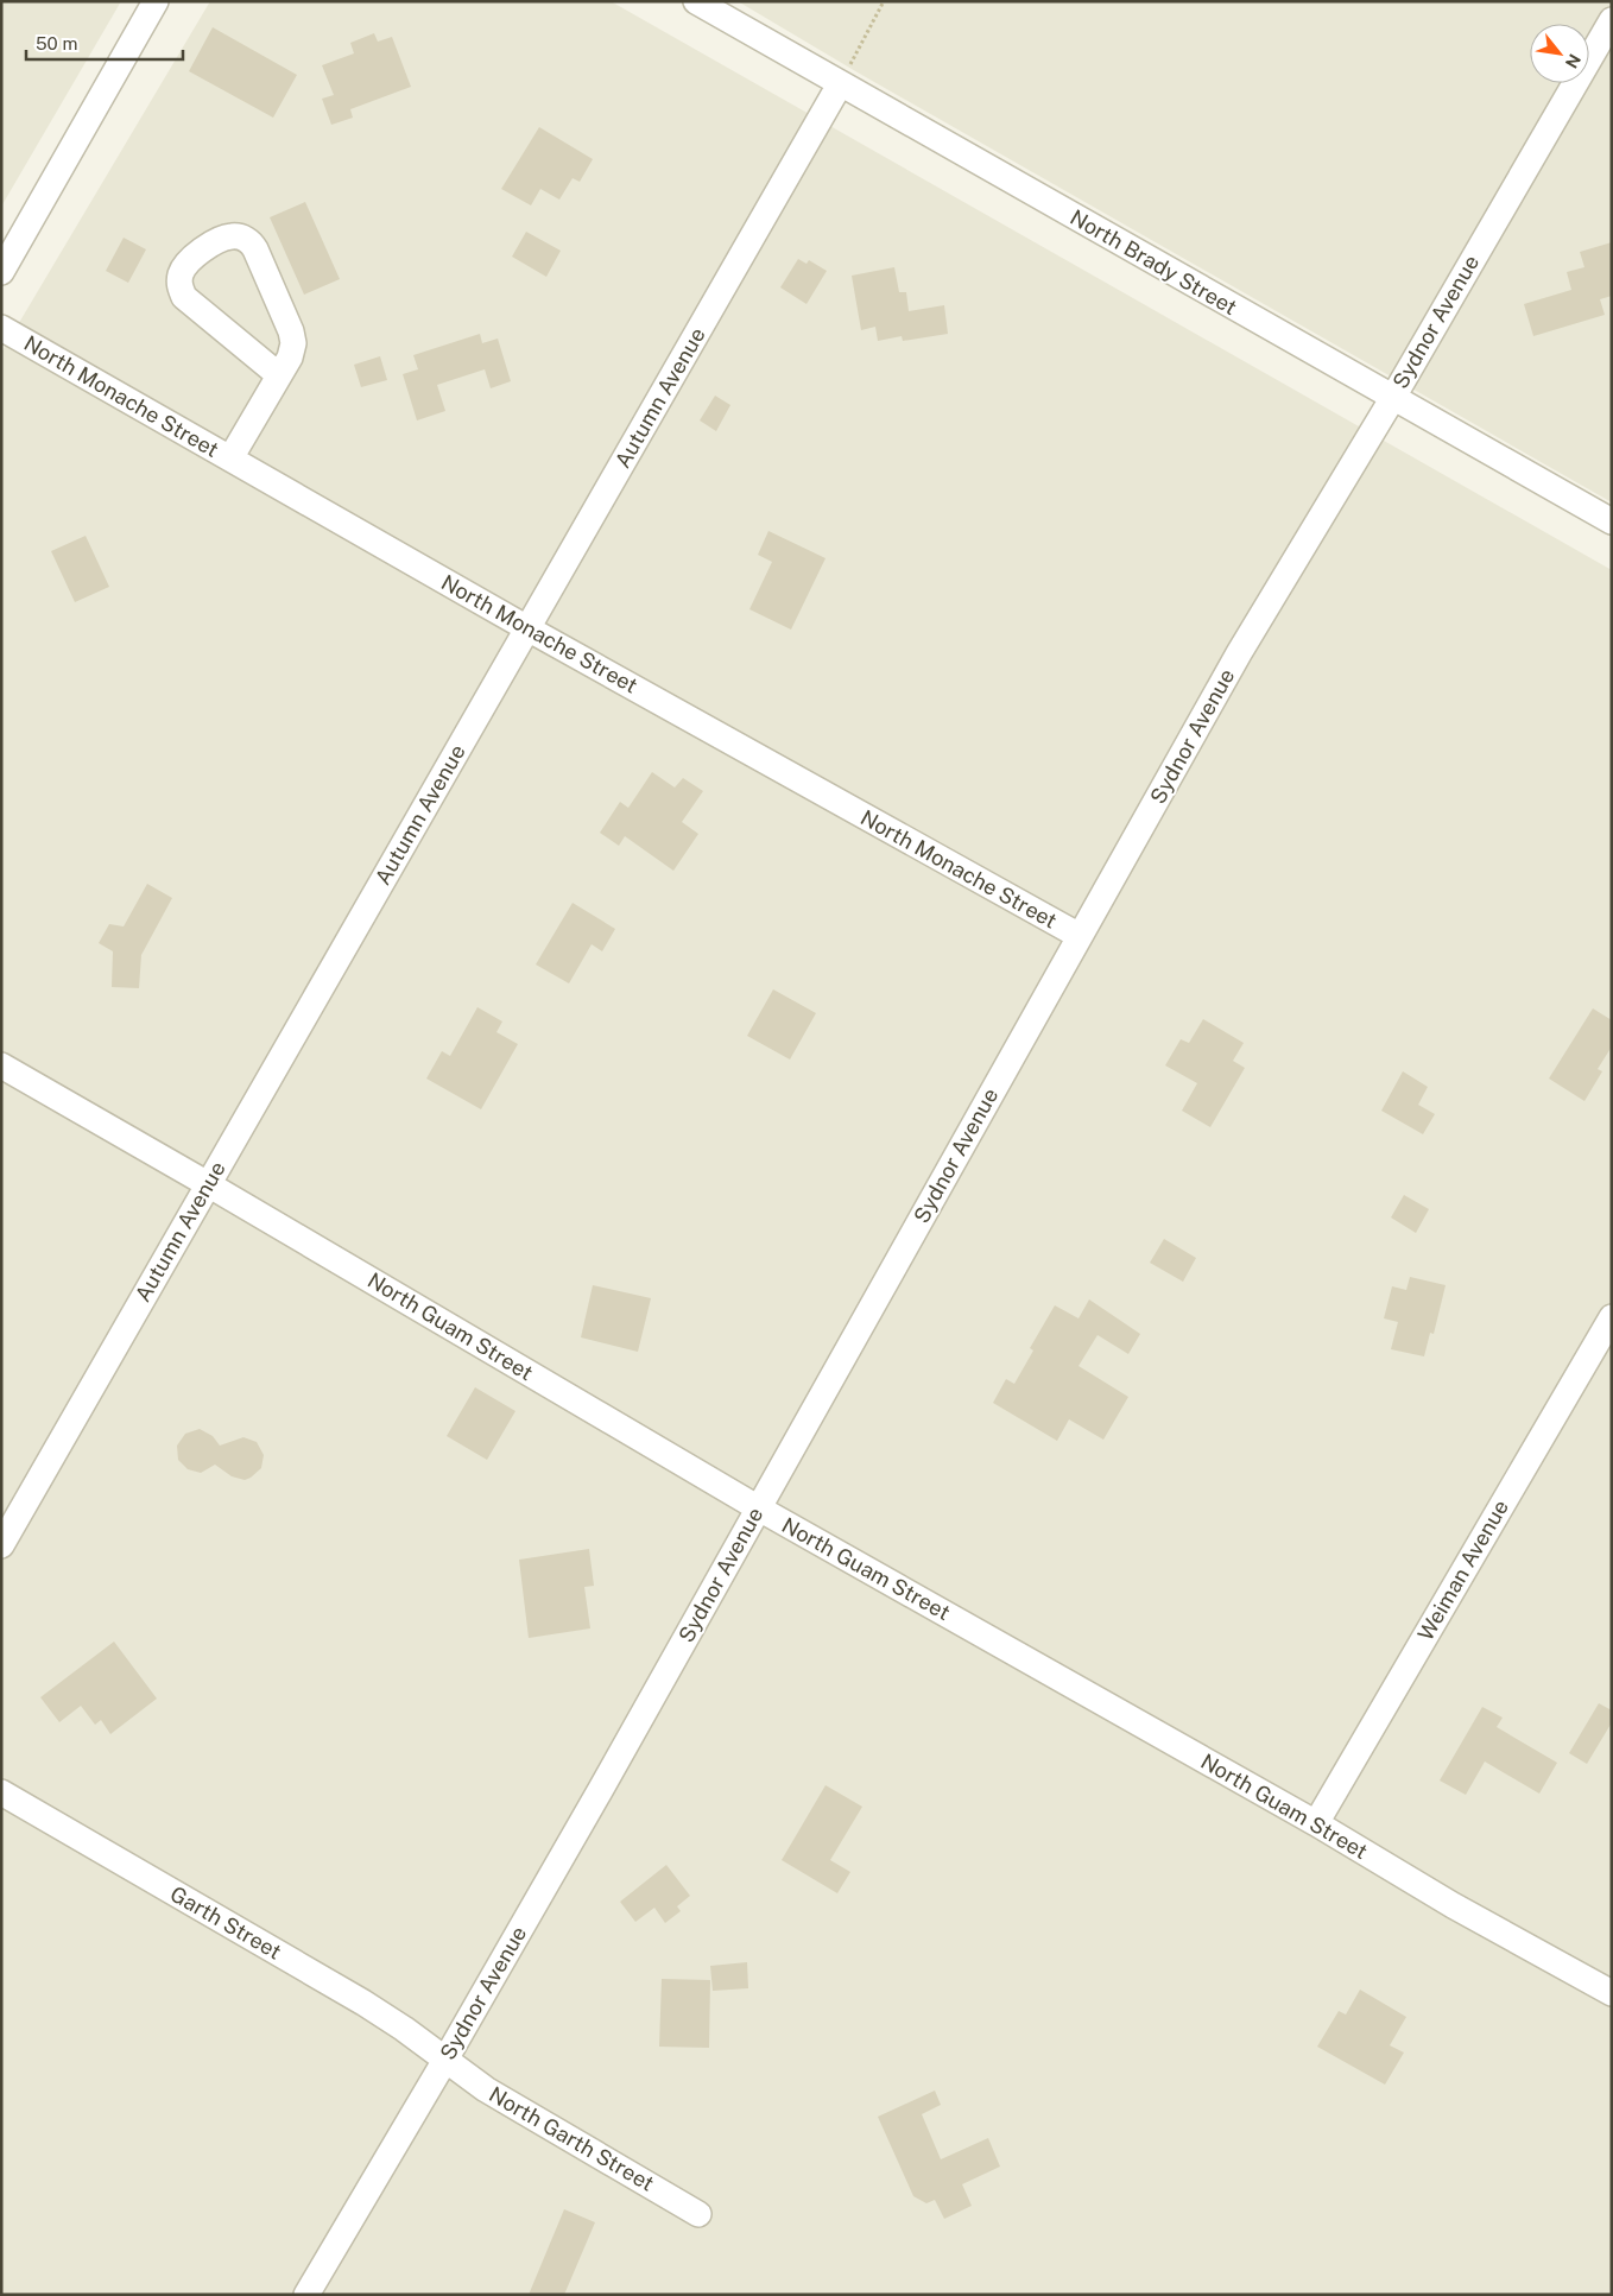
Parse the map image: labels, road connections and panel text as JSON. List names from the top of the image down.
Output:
{
  "streets": {
    "street": [
      "North Brady Street",
      "Sydnor Avenue",
      "North Monache Street",
      "Autumn Avenue",
      "North Guam Street",
      "Weiman Avenue",
      "Garth Street",
      "North Garth Street"
    ]
  },
  "crossings": [
    ["North Brady Street", "Sydnor Avenue"],
    ["North Brady Street", "Autumn Avenue"],
    ["Sydnor Avenue", "North Monache Street"],
    ["Sydnor Avenue", "North Guam Street"],
    ["Sydnor Avenue", "Garth Street"],
    ["Sydnor Avenue", "North Garth Street"],
    ["North Monache Street", "Autumn Avenue"],
    ["Autumn Avenue", "North Guam Street"],
    ["North Guam Street", "Weiman Avenue"],
    ["Garth Street", "North Garth Street"]
  ],
  "scale_bar": "50 m",
  "north": "bottom right"
}
